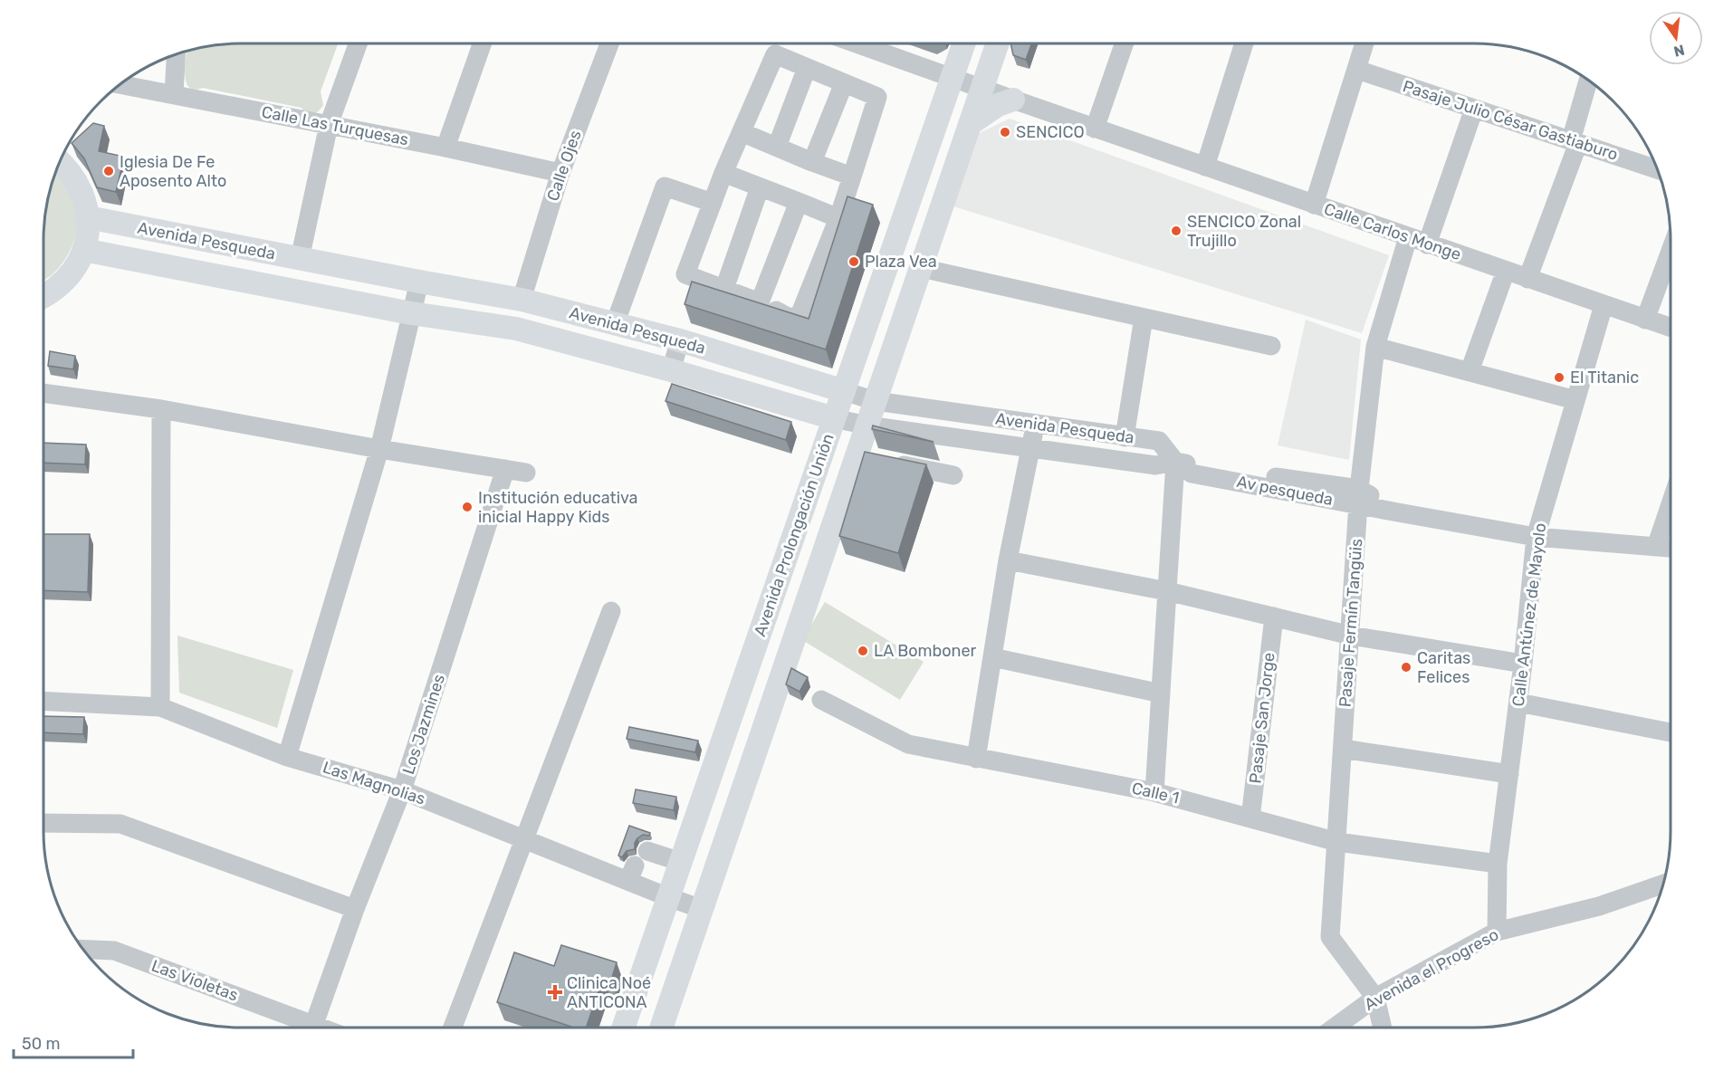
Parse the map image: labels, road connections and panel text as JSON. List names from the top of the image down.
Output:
{
  "streets": {
    "main road": ["Avenida Pesqueda", "Avenida Prolongación Unión"],
    "street": [
      "Pasaje Julio César Gastiaburo",
      "Calle Las Turquesas",
      "Calle Ojes",
      "Calle Carlos Monge",
      "Calle Antúnez de Mayolo",
      "Pasaje Fermín Tangüis",
      "Pasaje San Jorge",
      "Los Jazmines",
      "Las Magnolias",
      "Calle 1",
      "Avenida el Progreso",
      "Las Violetas"
    ]
  },
  "crossings": [
    ["Calle Las Turquesas", "Calle Ojes"],
    ["Calle Ojes", "Avenida Pesqueda"],
    ["Calle Carlos Monge", "Avenida Prolongación Unión"],
    ["Calle Carlos Monge", "Calle Antúnez de Mayolo"],
    ["Calle Carlos Monge", "Pasaje Fermín Tangüis"],
    ["Avenida Pesqueda", "Avenida Prolongación Unión"],
    ["Avenida Pesqueda", "Pasaje Fermín Tangüis"],
    ["Avenida Prolongación Unión", "Las Magnolias"],
    ["Calle Antúnez de Mayolo", "Calle 1"],
    ["Calle Antúnez de Mayolo", "Avenida el Progreso"],
    ["Pasaje Fermín Tangüis", "Calle 1"],
    ["Pasaje Fermín Tangüis", "Avenida el Progreso"],
    ["Pasaje San Jorge", "Calle 1"],
    ["Los Jazmines", "Las Magnolias"]
  ],
  "places": {
    "other": [
      "SENCICO",
      "Iglesia De Fe Aposento Alto",
      "SENCICO Zonal Trujillo",
      "Plaza Vea",
      "El Titanic",
      "Institución educativa inicial Happy Kids",
      "LA Bomboner",
      "Caritas Felices"
    ],
    "health": ["Clinica Noé ANTICONA"]
  },
  "scale_bar": "50 m",
  "north": "bottom"
}
